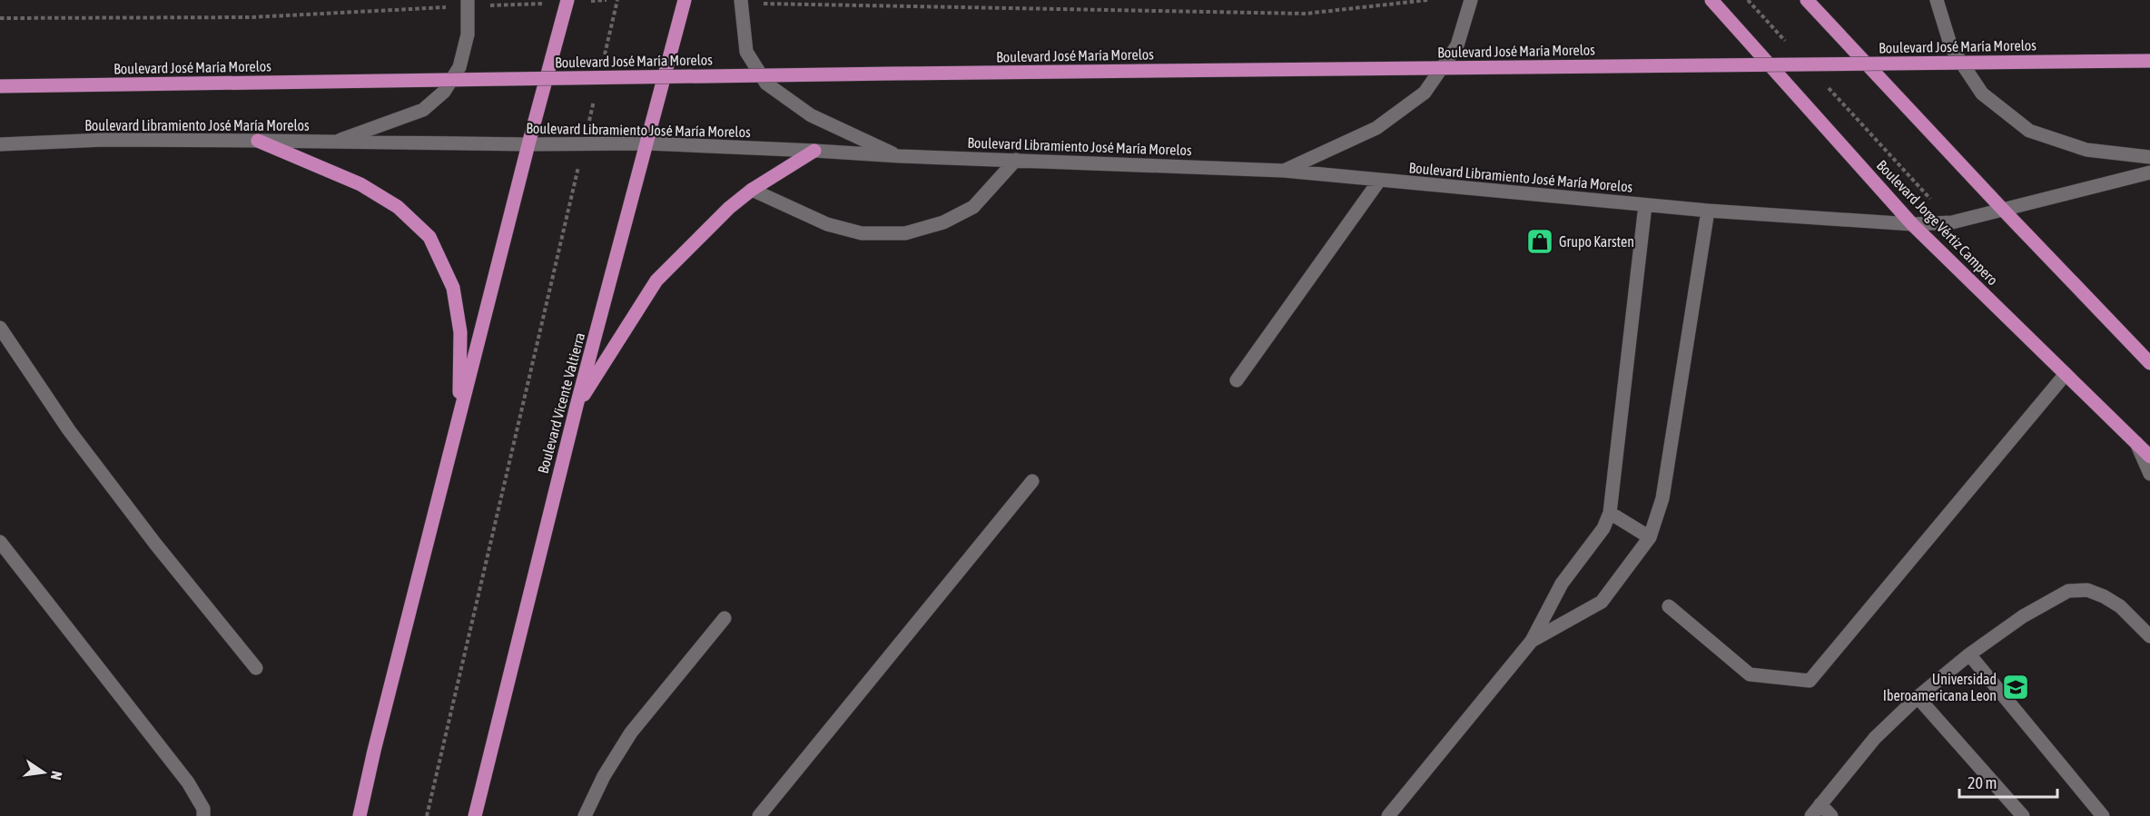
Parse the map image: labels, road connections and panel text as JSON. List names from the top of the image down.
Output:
{
  "streets": {
    "main road": ["Boulevard José María Morelos", "Boulevard Jorge Vértiz Campero", "Boulevard Vicente Valtierra"],
    "street": ["Boulevard Libramiento José María Morelos"]
  },
  "crossings": [
    ["Boulevard Libramiento José María Morelos", "Boulevard Jorge Vértiz Campero"],
    ["Boulevard Libramiento José María Morelos", "Boulevard Vicente Valtierra"]
  ],
  "places": {
    "shop": ["Grupo Karsten"],
    "school or university": ["Universidad Iberoamericana Leon"]
  },
  "scale_bar": "20 m",
  "north": "right"
}
